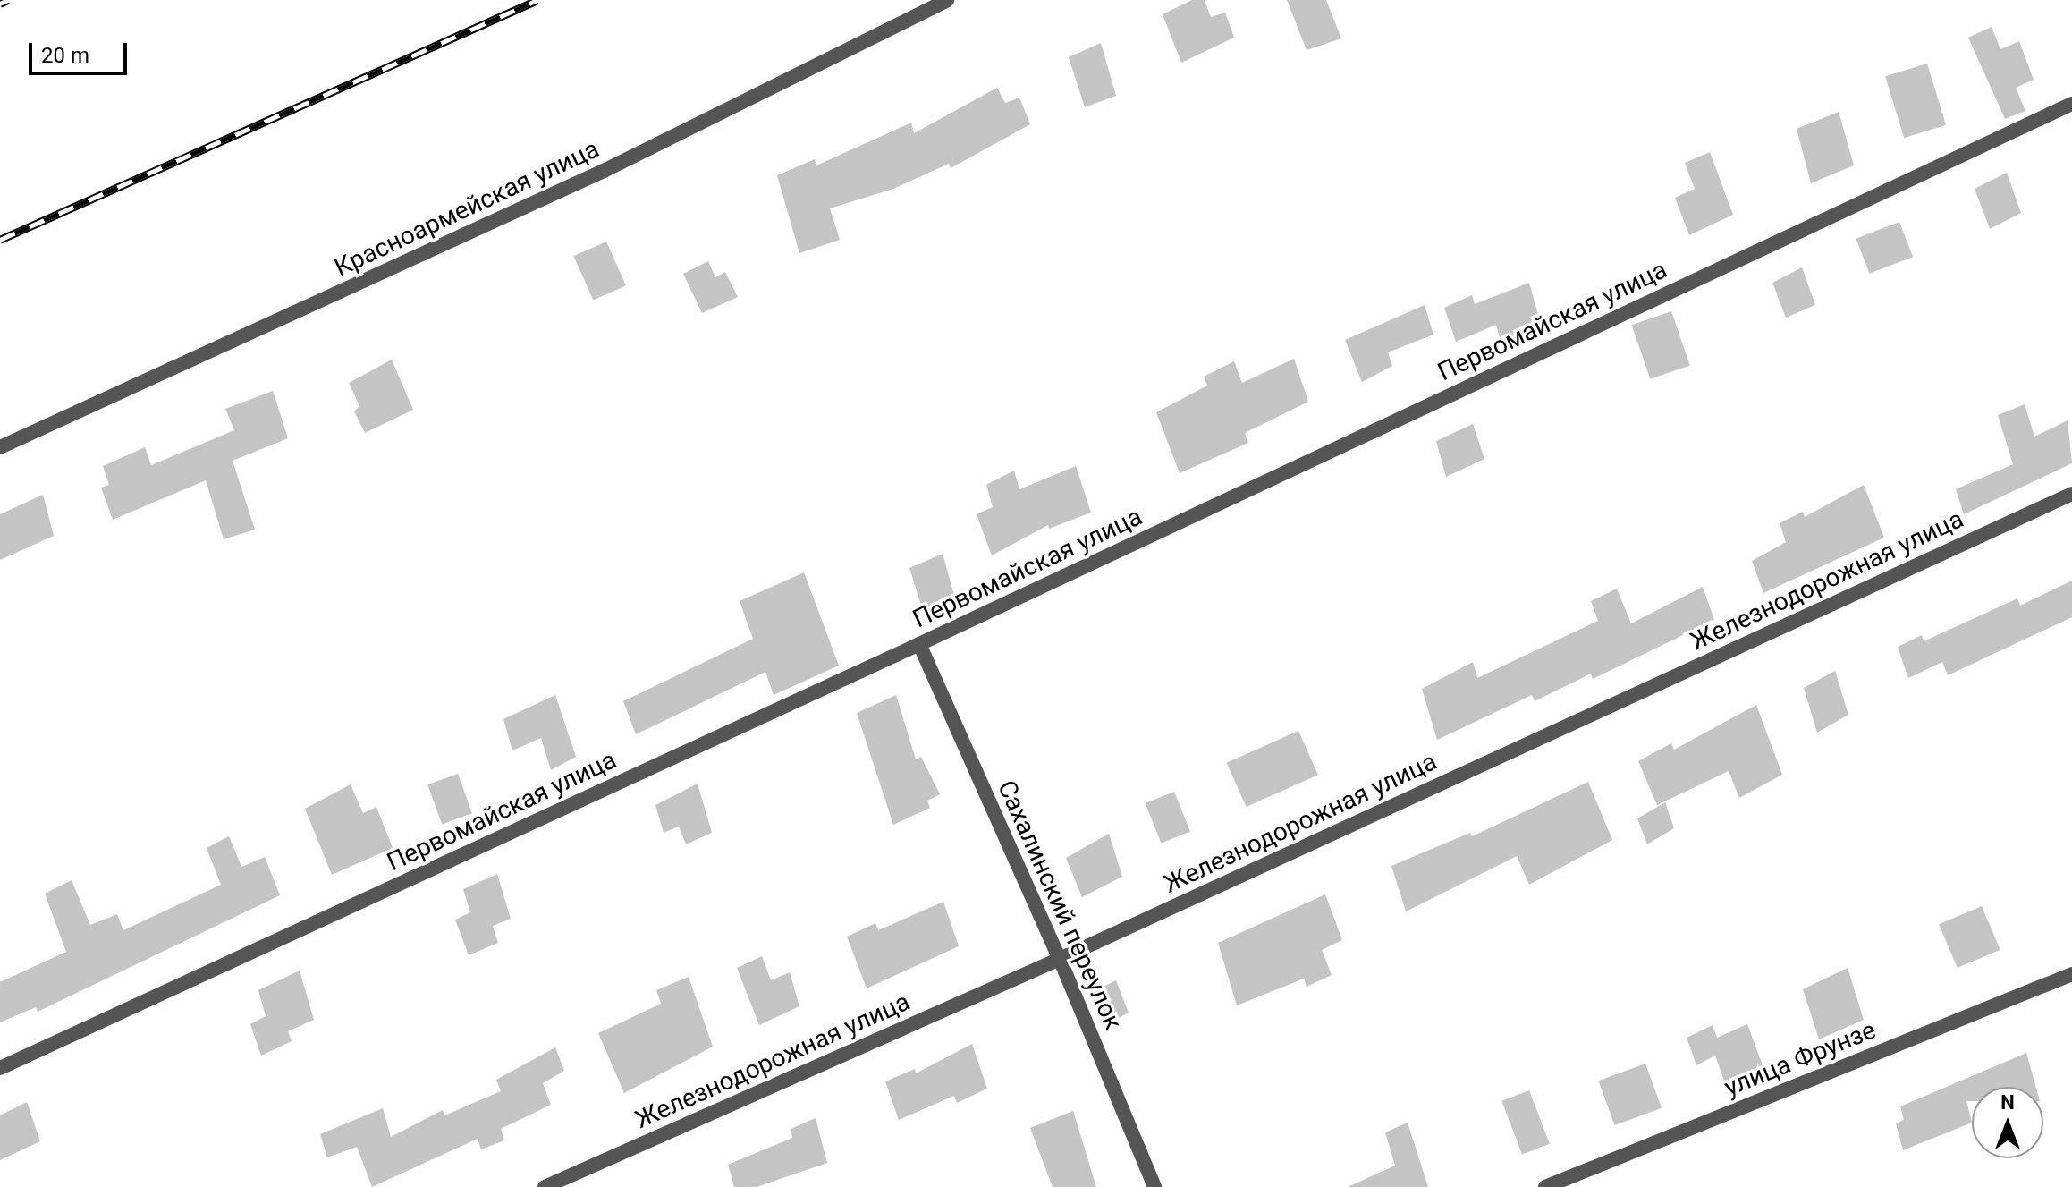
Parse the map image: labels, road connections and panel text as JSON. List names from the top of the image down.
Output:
{
  "streets": {
    "street": [
      "Красноармейская улица",
      "Первомайская улица",
      "Железнодорожная улица",
      "Сахалинский переулок",
      "улица Фрунзе"
    ]
  },
  "crossings": [
    ["Первомайская улица", "Сахалинский переулок"],
    ["Железнодорожная улица", "Сахалинский переулок"]
  ],
  "scale_bar": "20 m",
  "north": "top"
}
